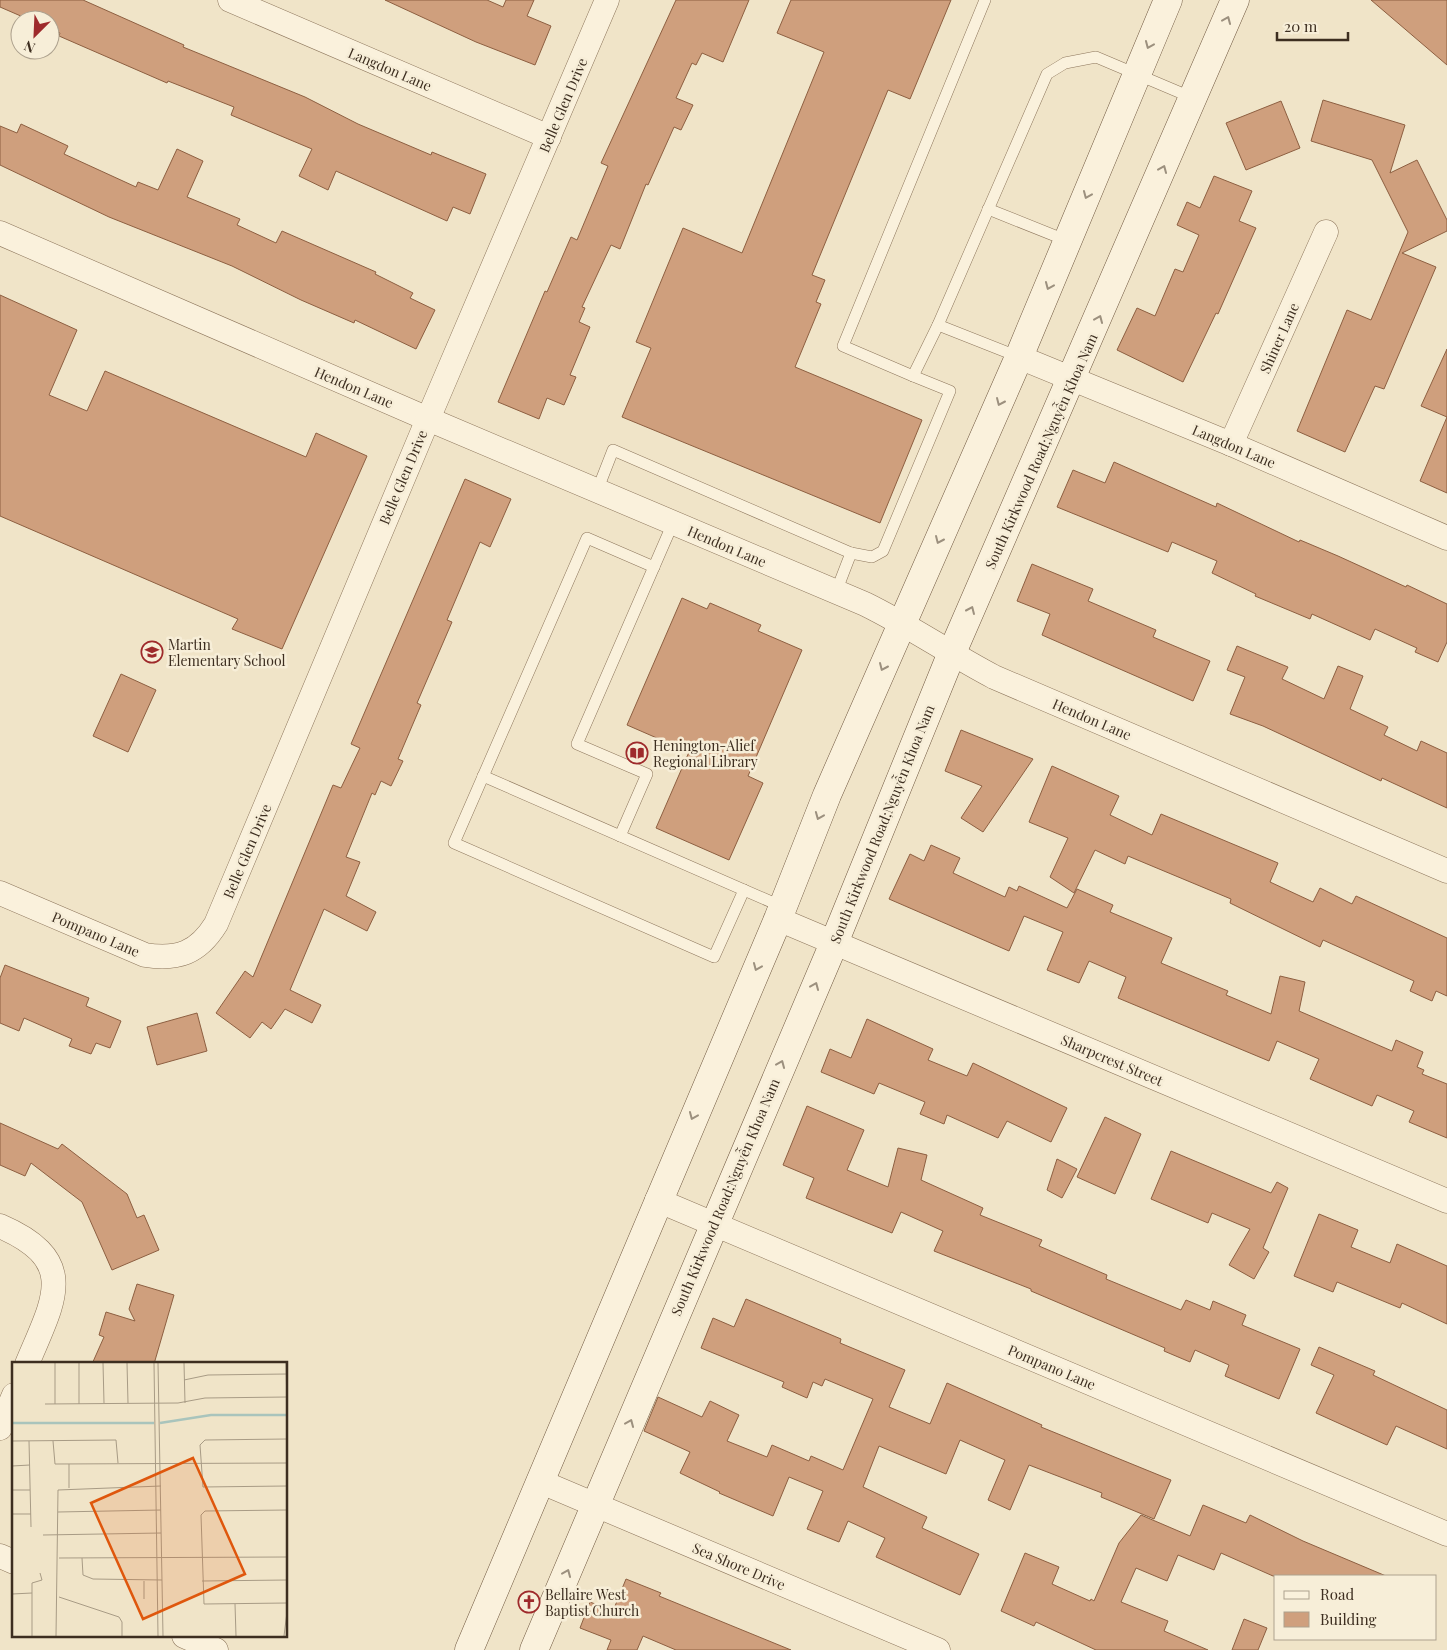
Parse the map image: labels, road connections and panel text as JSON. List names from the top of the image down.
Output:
{
  "streets": {
    "main road": ["South Kirkwood Road;Nguyễn Khoa Nam"],
    "street": [
      "Langdon Lane",
      "Belle Glen Drive",
      "Shiner Lane",
      "Hendon Lane",
      "Pompano Lane",
      "Sharpcrest Street",
      "Sea Shore Drive"
    ]
  },
  "crossings": [
    ["Langdon Lane", "Belle Glen Drive"],
    ["Langdon Lane", "Shiner Lane"],
    ["Langdon Lane", "South Kirkwood Road;Nguyễn Khoa Nam"],
    ["Belle Glen Drive", "Hendon Lane"],
    ["Belle Glen Drive", "Pompano Lane"],
    ["Hendon Lane", "South Kirkwood Road;Nguyễn Khoa Nam"],
    ["South Kirkwood Road;Nguyễn Khoa Nam", "Pompano Lane"],
    ["South Kirkwood Road;Nguyễn Khoa Nam", "Sharpcrest Street"],
    ["South Kirkwood Road;Nguyễn Khoa Nam", "Sea Shore Drive"]
  ],
  "places": {
    "school or university": ["Martin Elementary School"],
    "library": ["Henington-Alief Regional Library"],
    "church": ["Bellaire West Baptist Church"]
  },
  "legend": ["Road", "Building"],
  "scale_bar": "20 m",
  "north": "bottom left"
}
